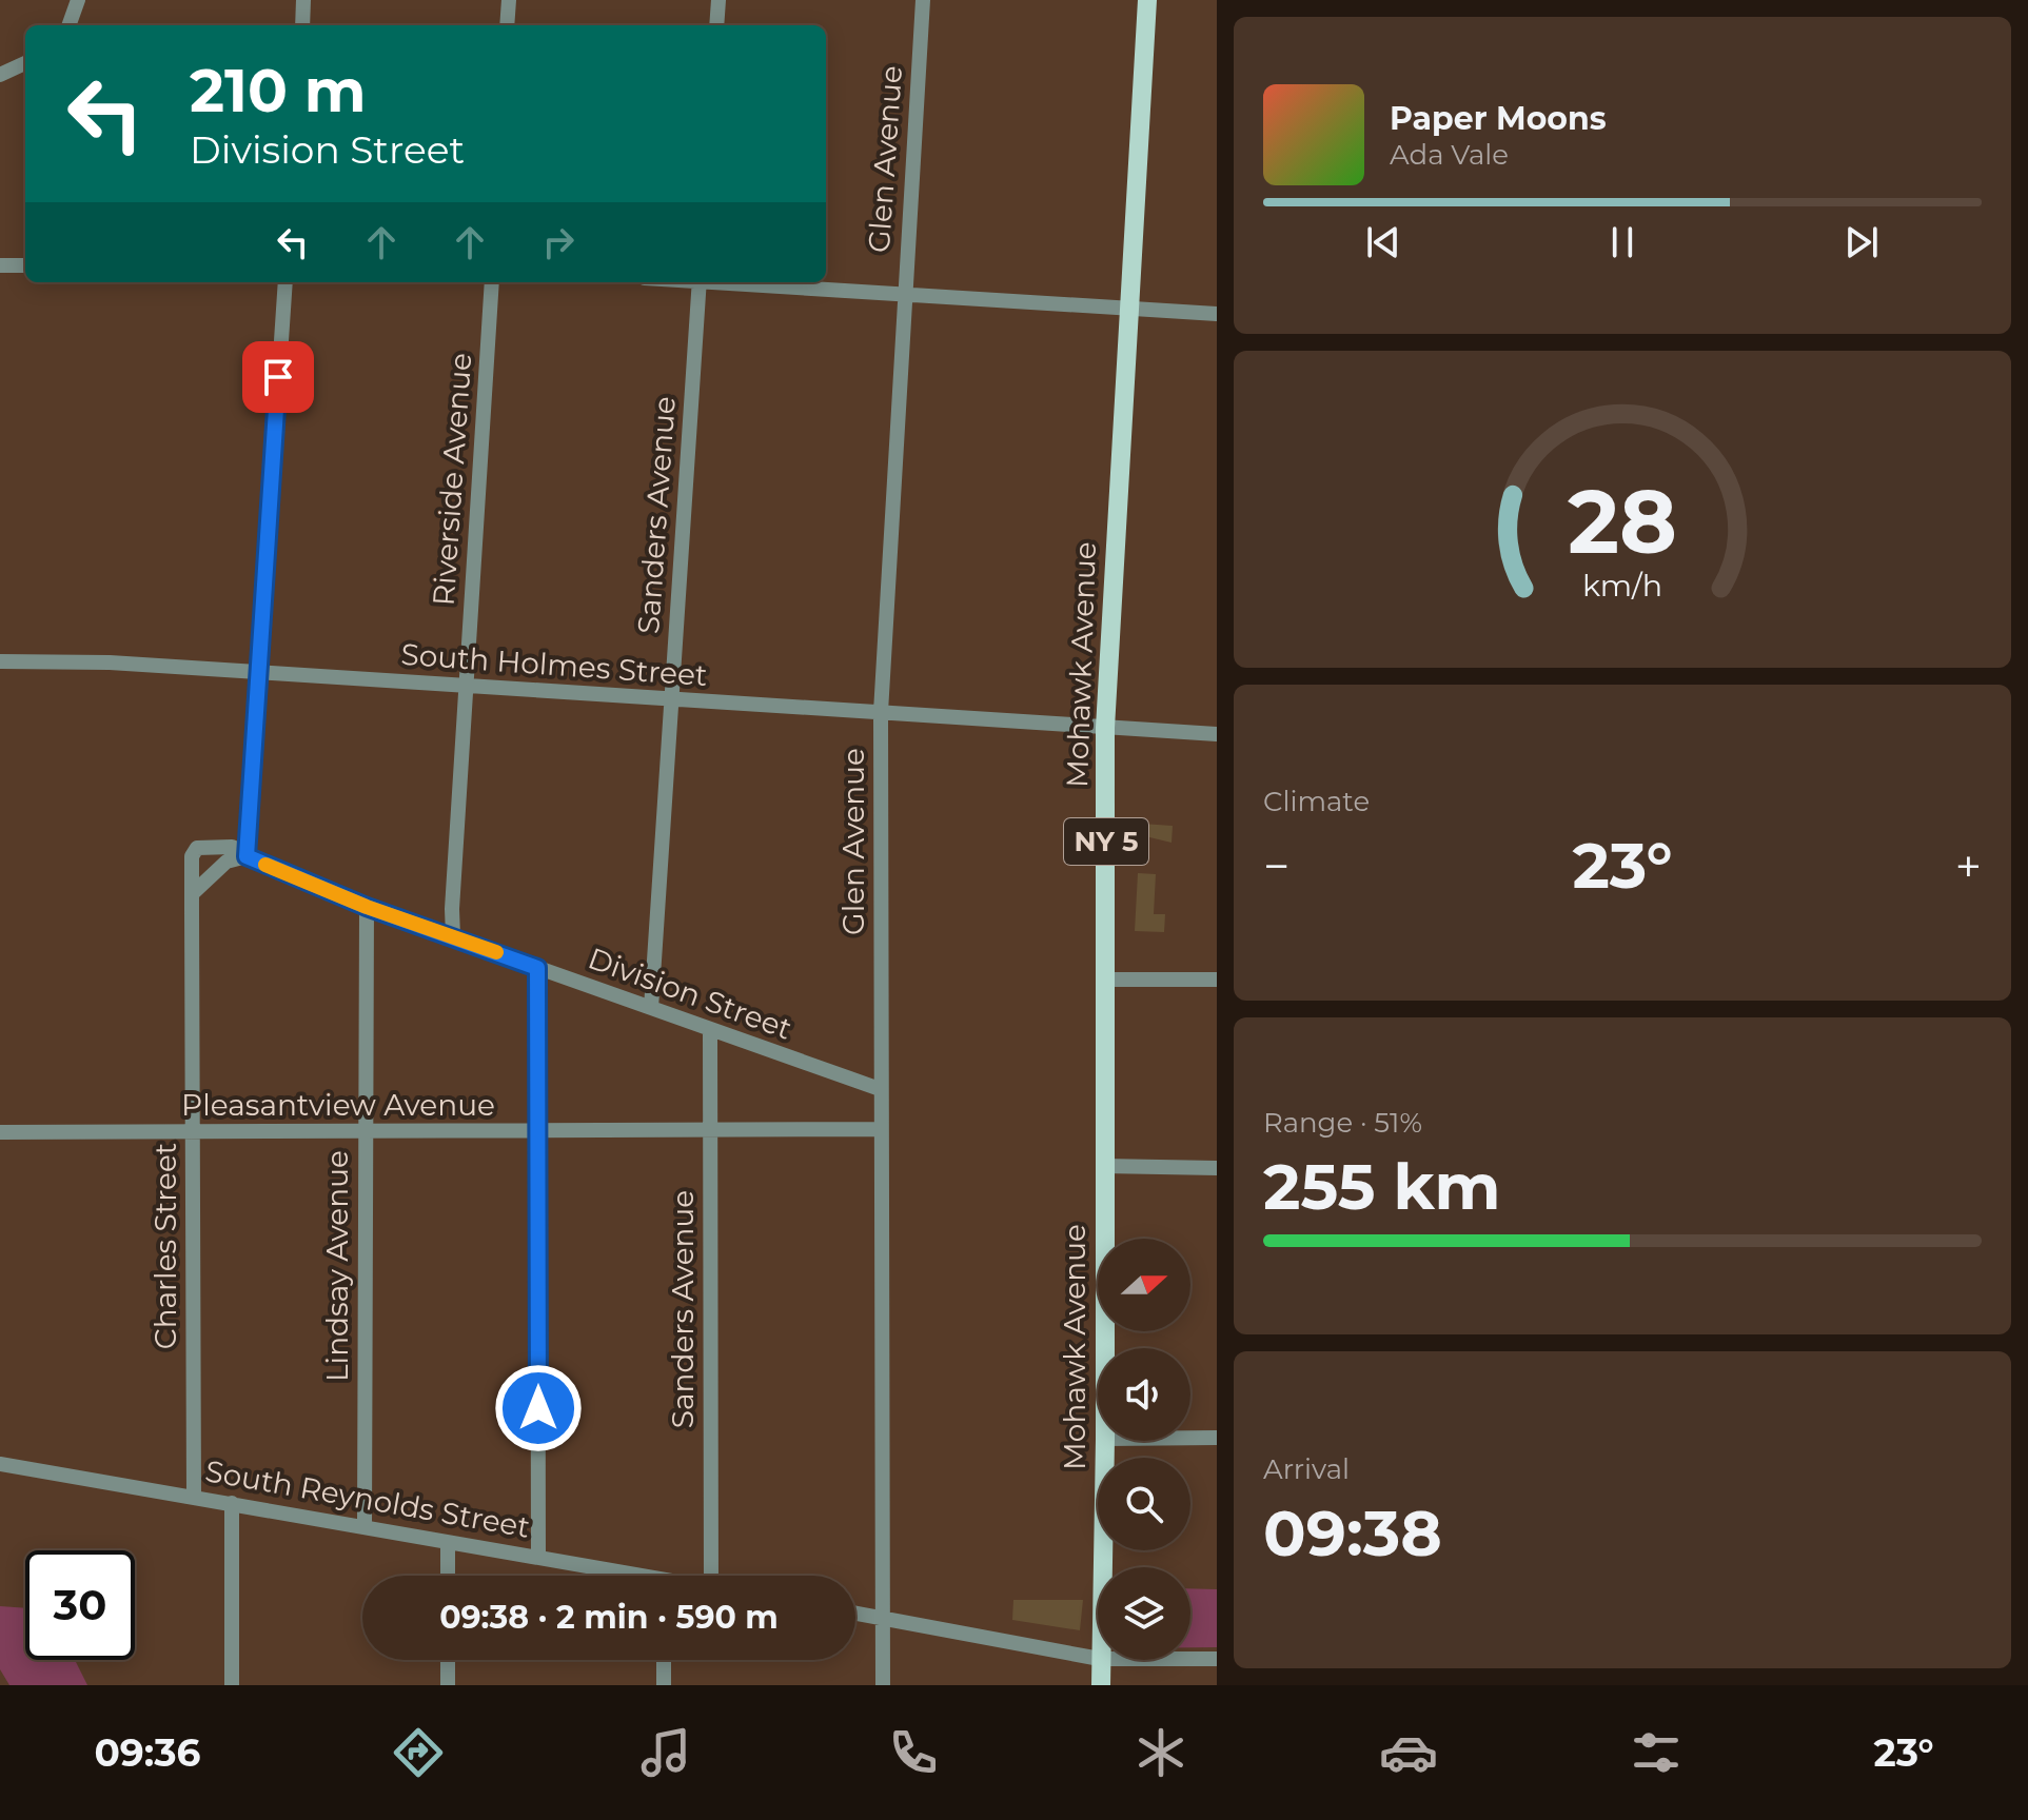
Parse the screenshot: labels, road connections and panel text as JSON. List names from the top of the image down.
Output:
{
  "streets": {
    "main road": ["Mohawk Avenue", "NY 5"],
    "street": [
      "Glen Avenue",
      "Riverside Avenue",
      "Sanders Avenue",
      "South Holmes Street",
      "Division Street",
      "Pleasantview Avenue",
      "Charles Street",
      "Lindsay Avenue",
      "South Reynolds Street"
    ]
  },
  "crossings": [
    ["Glen Avenue", "South Holmes Street"],
    ["Glen Avenue", "Division Street"],
    ["Glen Avenue", "Pleasantview Avenue"],
    ["Riverside Avenue", "South Holmes Street"],
    ["Riverside Avenue", "Division Street"],
    ["Sanders Avenue", "South Holmes Street"],
    ["Sanders Avenue", "Division Street"],
    ["Sanders Avenue", "Pleasantview Avenue"],
    ["South Holmes Street", "Mohawk Avenue"],
    ["Division Street", "Charles Street"],
    ["Division Street", "Lindsay Avenue"],
    ["Pleasantview Avenue", "Charles Street"],
    ["Pleasantview Avenue", "Lindsay Avenue"],
    ["Charles Street", "South Reynolds Street"],
    ["Lindsay Avenue", "South Reynolds Street"]
  ],
  "north": "right",
  "page": {
    "turn": ["210 m", "Division Street"],
    "song": ["Paper Moons", "Ada Vale"],
    "tile": [
      "Climate",
      ["Range · 51%", "255 km"],
      ["Arrival", "09:38"]
    ],
    "heat": ["−", "23°", "+"],
    "limit": "30",
    "trip": "09:38 · 2 min · 590 m",
    "tabs": ["09:36", "23°"],
    "gauge": ["28", "km/h"]
  }
}
